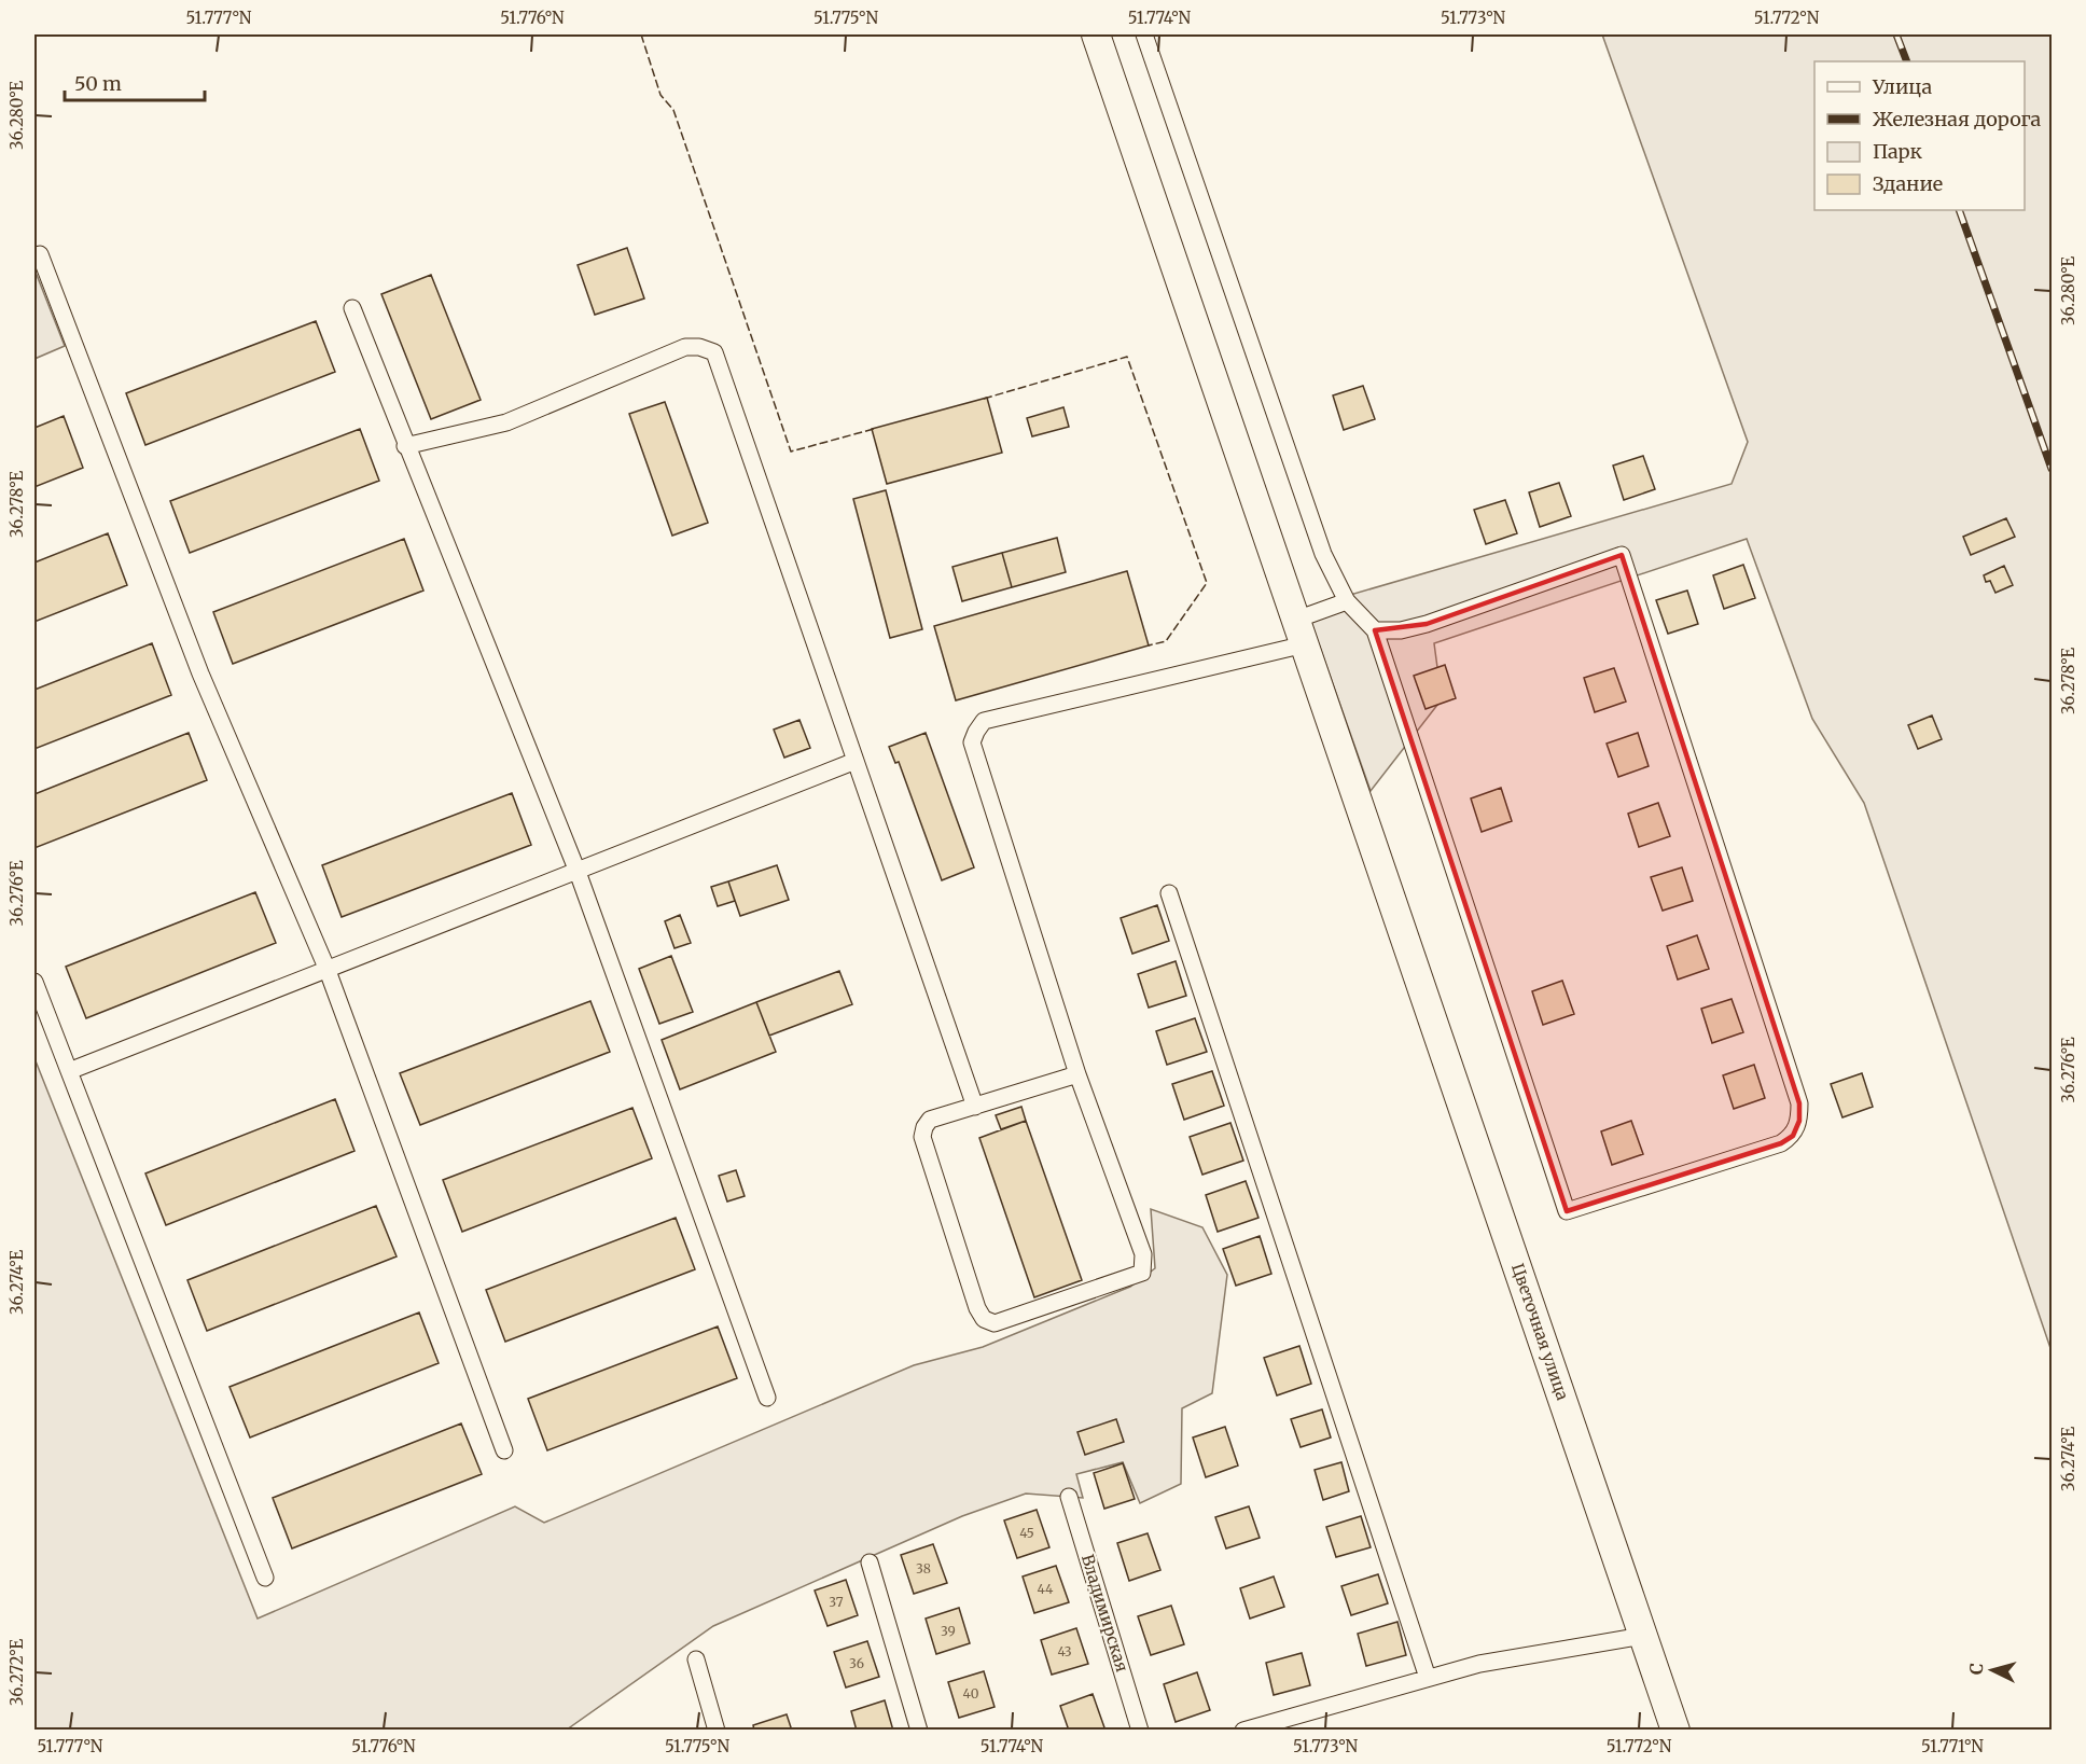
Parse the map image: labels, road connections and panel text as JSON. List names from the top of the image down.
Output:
{
  "streets": {
    "main road": ["Цветочная улица"],
    "street": ["Владимирская"]
  },
  "house_numbers": [
    "45",
    "38",
    "44",
    "37",
    "39",
    "43",
    "36",
    "40"
  ],
  "legend": [
    "Улица",
    "Железная дорога",
    "Парк",
    "Здание"
  ],
  "scale_bar": "50 m",
  "north": "left",
  "coordinates": [
    "51.777°N",
    "51.776°N",
    "51.775°N",
    "51.774°N",
    "51.773°N",
    "51.772°N",
    "36.280°E",
    "36.278°E",
    "36.276°E",
    "36.274°E",
    "36.272°E",
    "51.771°N"
  ]
}
